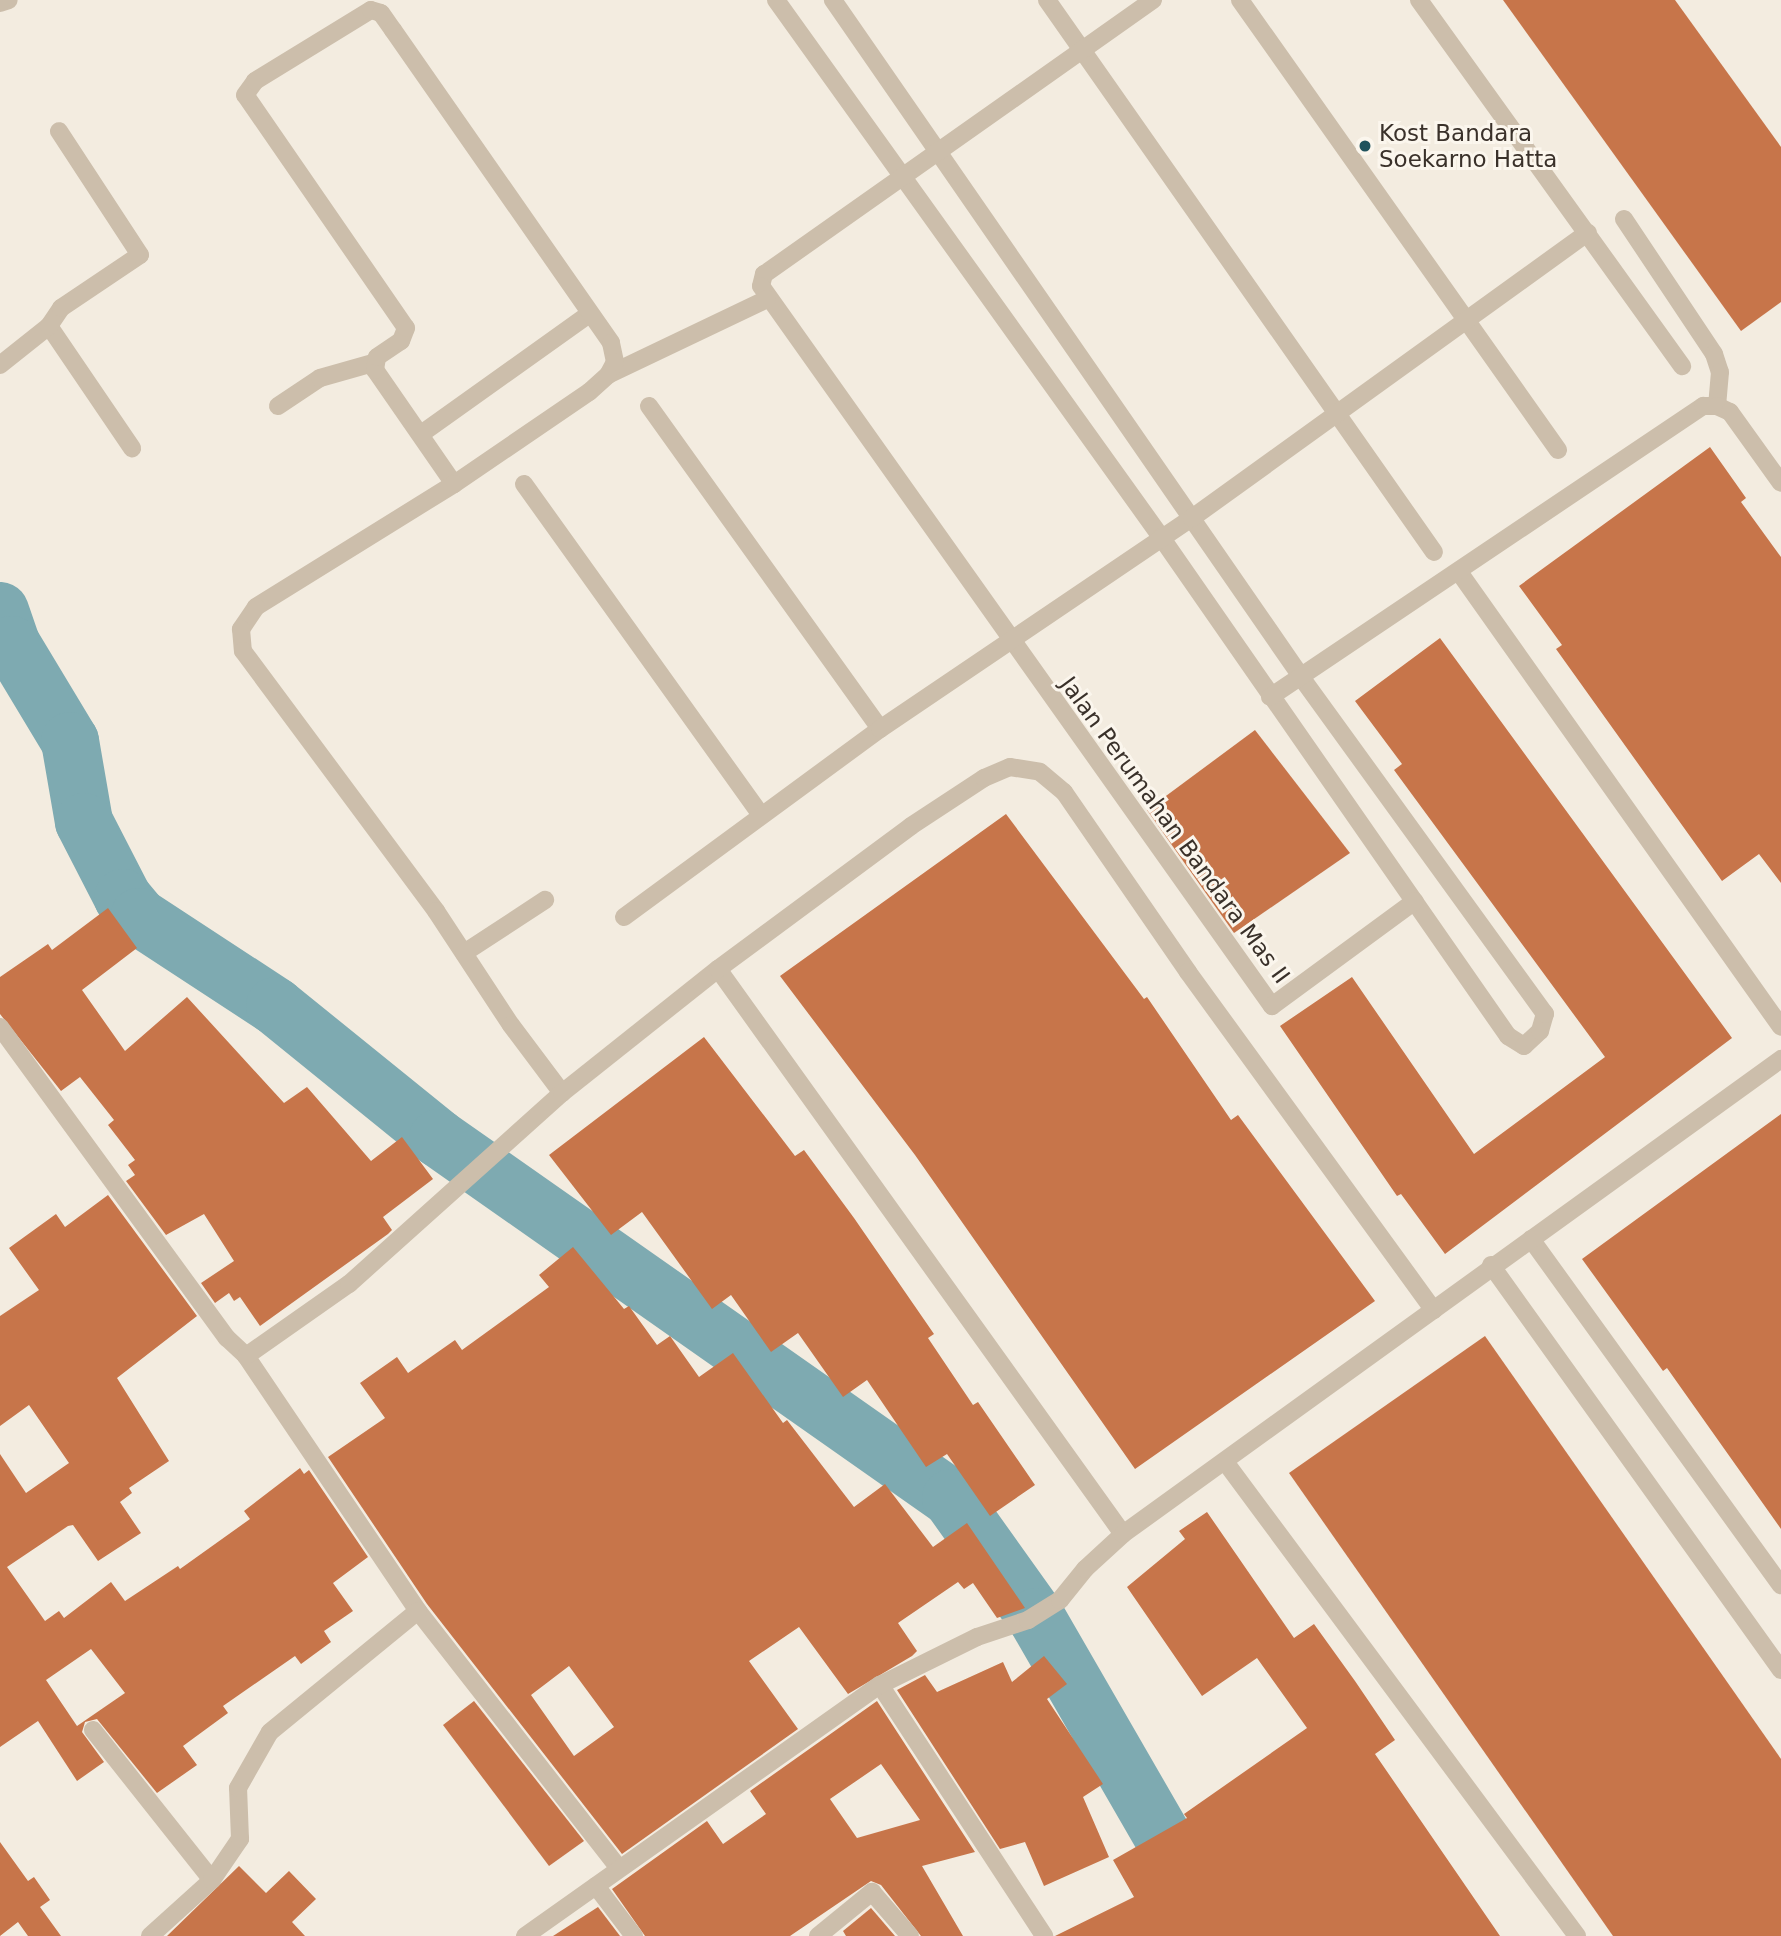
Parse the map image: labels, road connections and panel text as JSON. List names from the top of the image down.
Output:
{
  "streets": {
    "street": ["Jalan Perumahan Bandara Mas II"]
  },
  "places": ["Kost Bandara Soekarno Hatta"]
}
